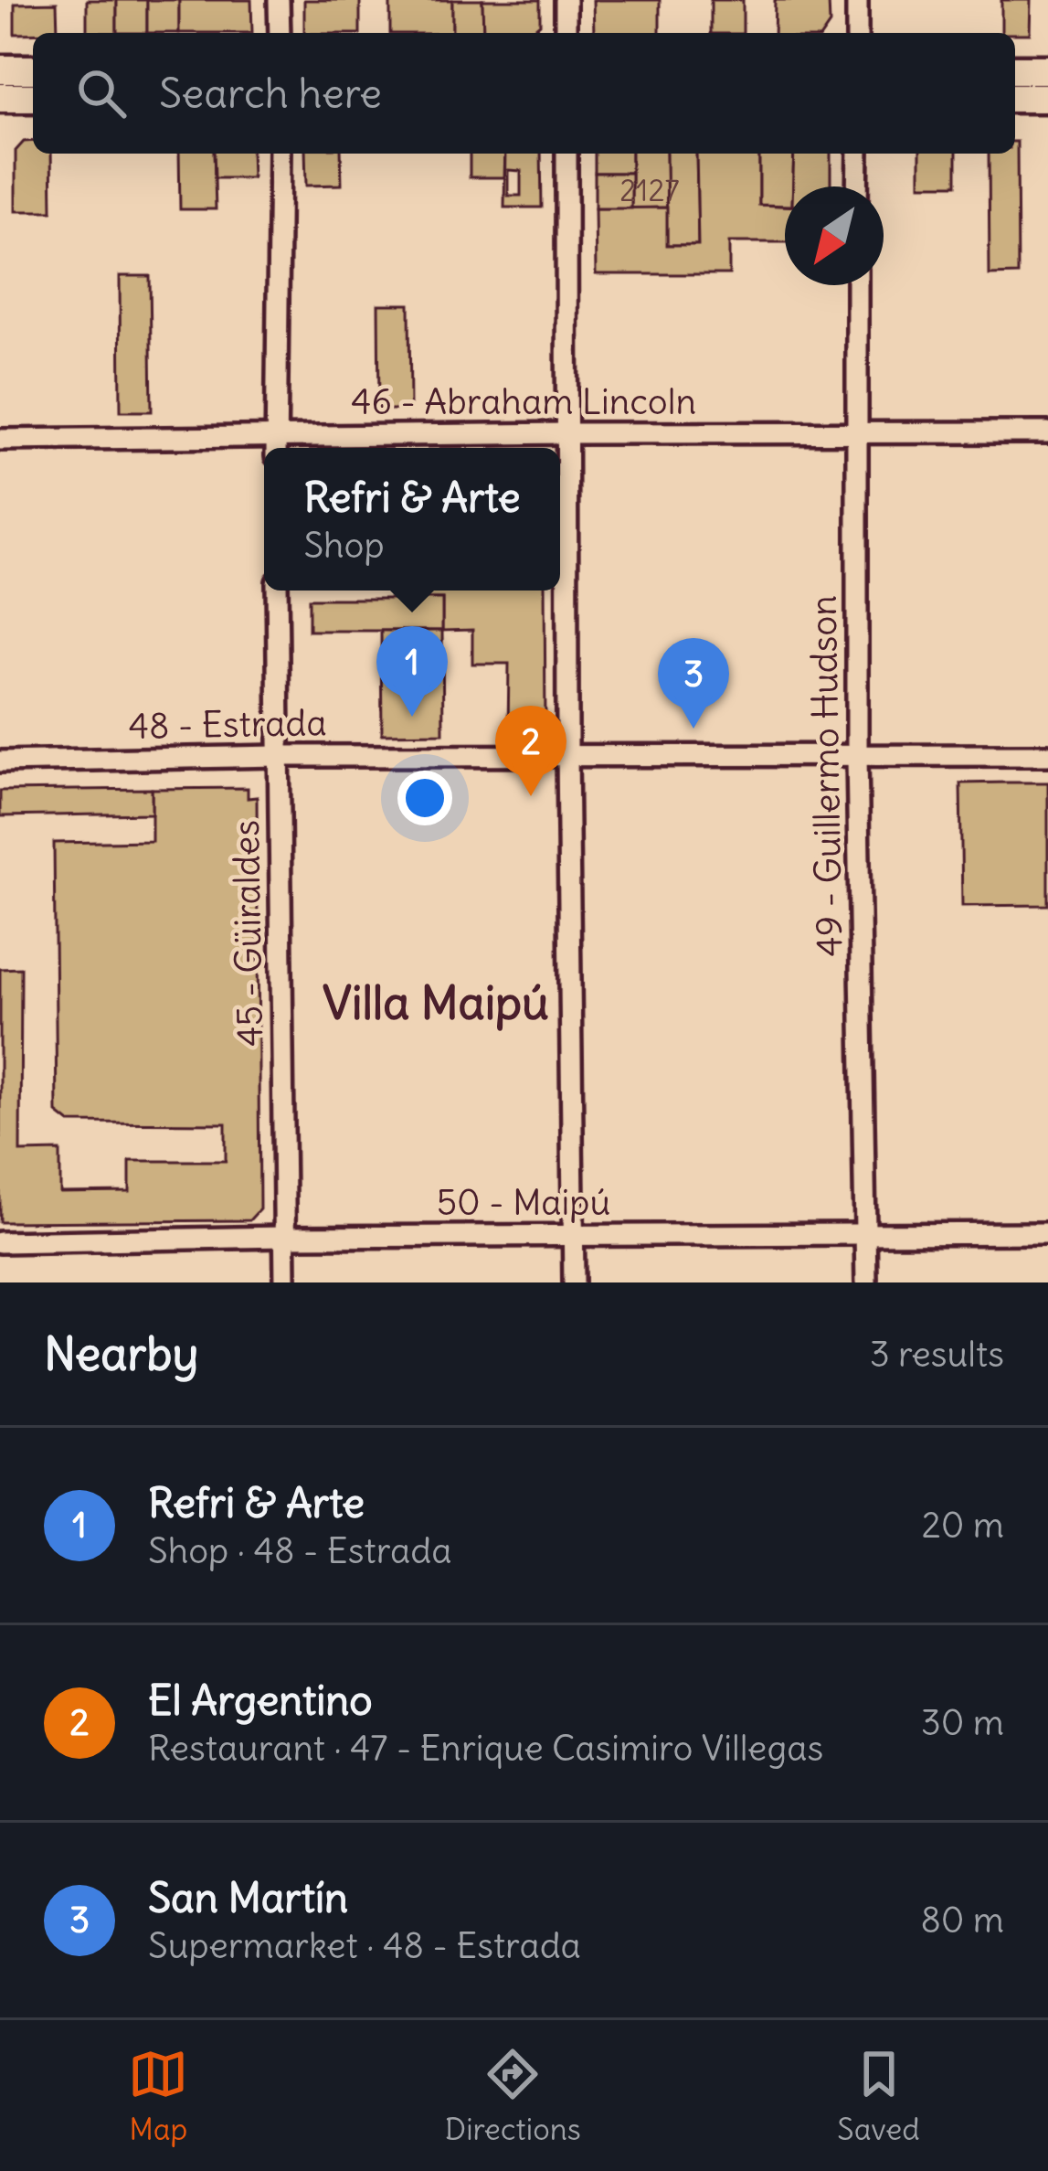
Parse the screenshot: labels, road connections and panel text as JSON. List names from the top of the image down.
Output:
{
  "streets": {
    "street": [
      "46 - Abraham Lincoln",
      "48 - Estrada",
      "49 - Guillermo Hudson",
      "45 - Güiraldes",
      "50 - Maipú"
    ]
  },
  "crossings": [
    ["46 - Abraham Lincoln", "49 - Guillermo Hudson"],
    ["48 - Estrada", "49 - Guillermo Hudson"],
    ["48 - Estrada", "45 - Güiraldes"],
    ["49 - Guillermo Hudson", "50 - Maipú"],
    ["45 - Güiraldes", "50 - Maipú"]
  ],
  "districts": ["Villa Maipú"],
  "house_numbers": ["2127"],
  "north": "bottom left",
  "page": {
    "search": "Search here",
    "popup": ["Refri & Arte", "Shop"],
    "pins": ["1", "3", "2"],
    "heading": ["Nearby", "3 results"],
    "list": [
      {
        "mark": "1",
        "name": "Refri & Arte",
        "note": "Shop · 48 - Estrada",
        "value": "20 m"
      },
      {
        "mark": "2",
        "name": "El Argentino",
        "note": "Restaurant · 47 - Enrique Casimiro Villegas",
        "value": "30 m"
      },
      {
        "mark": "3",
        "name": "San Martín",
        "note": "Supermarket · 48 - Estrada",
        "value": "80 m"
      }
    ],
    "nav": ["Map", "Directions", "Saved"]
  }
}
